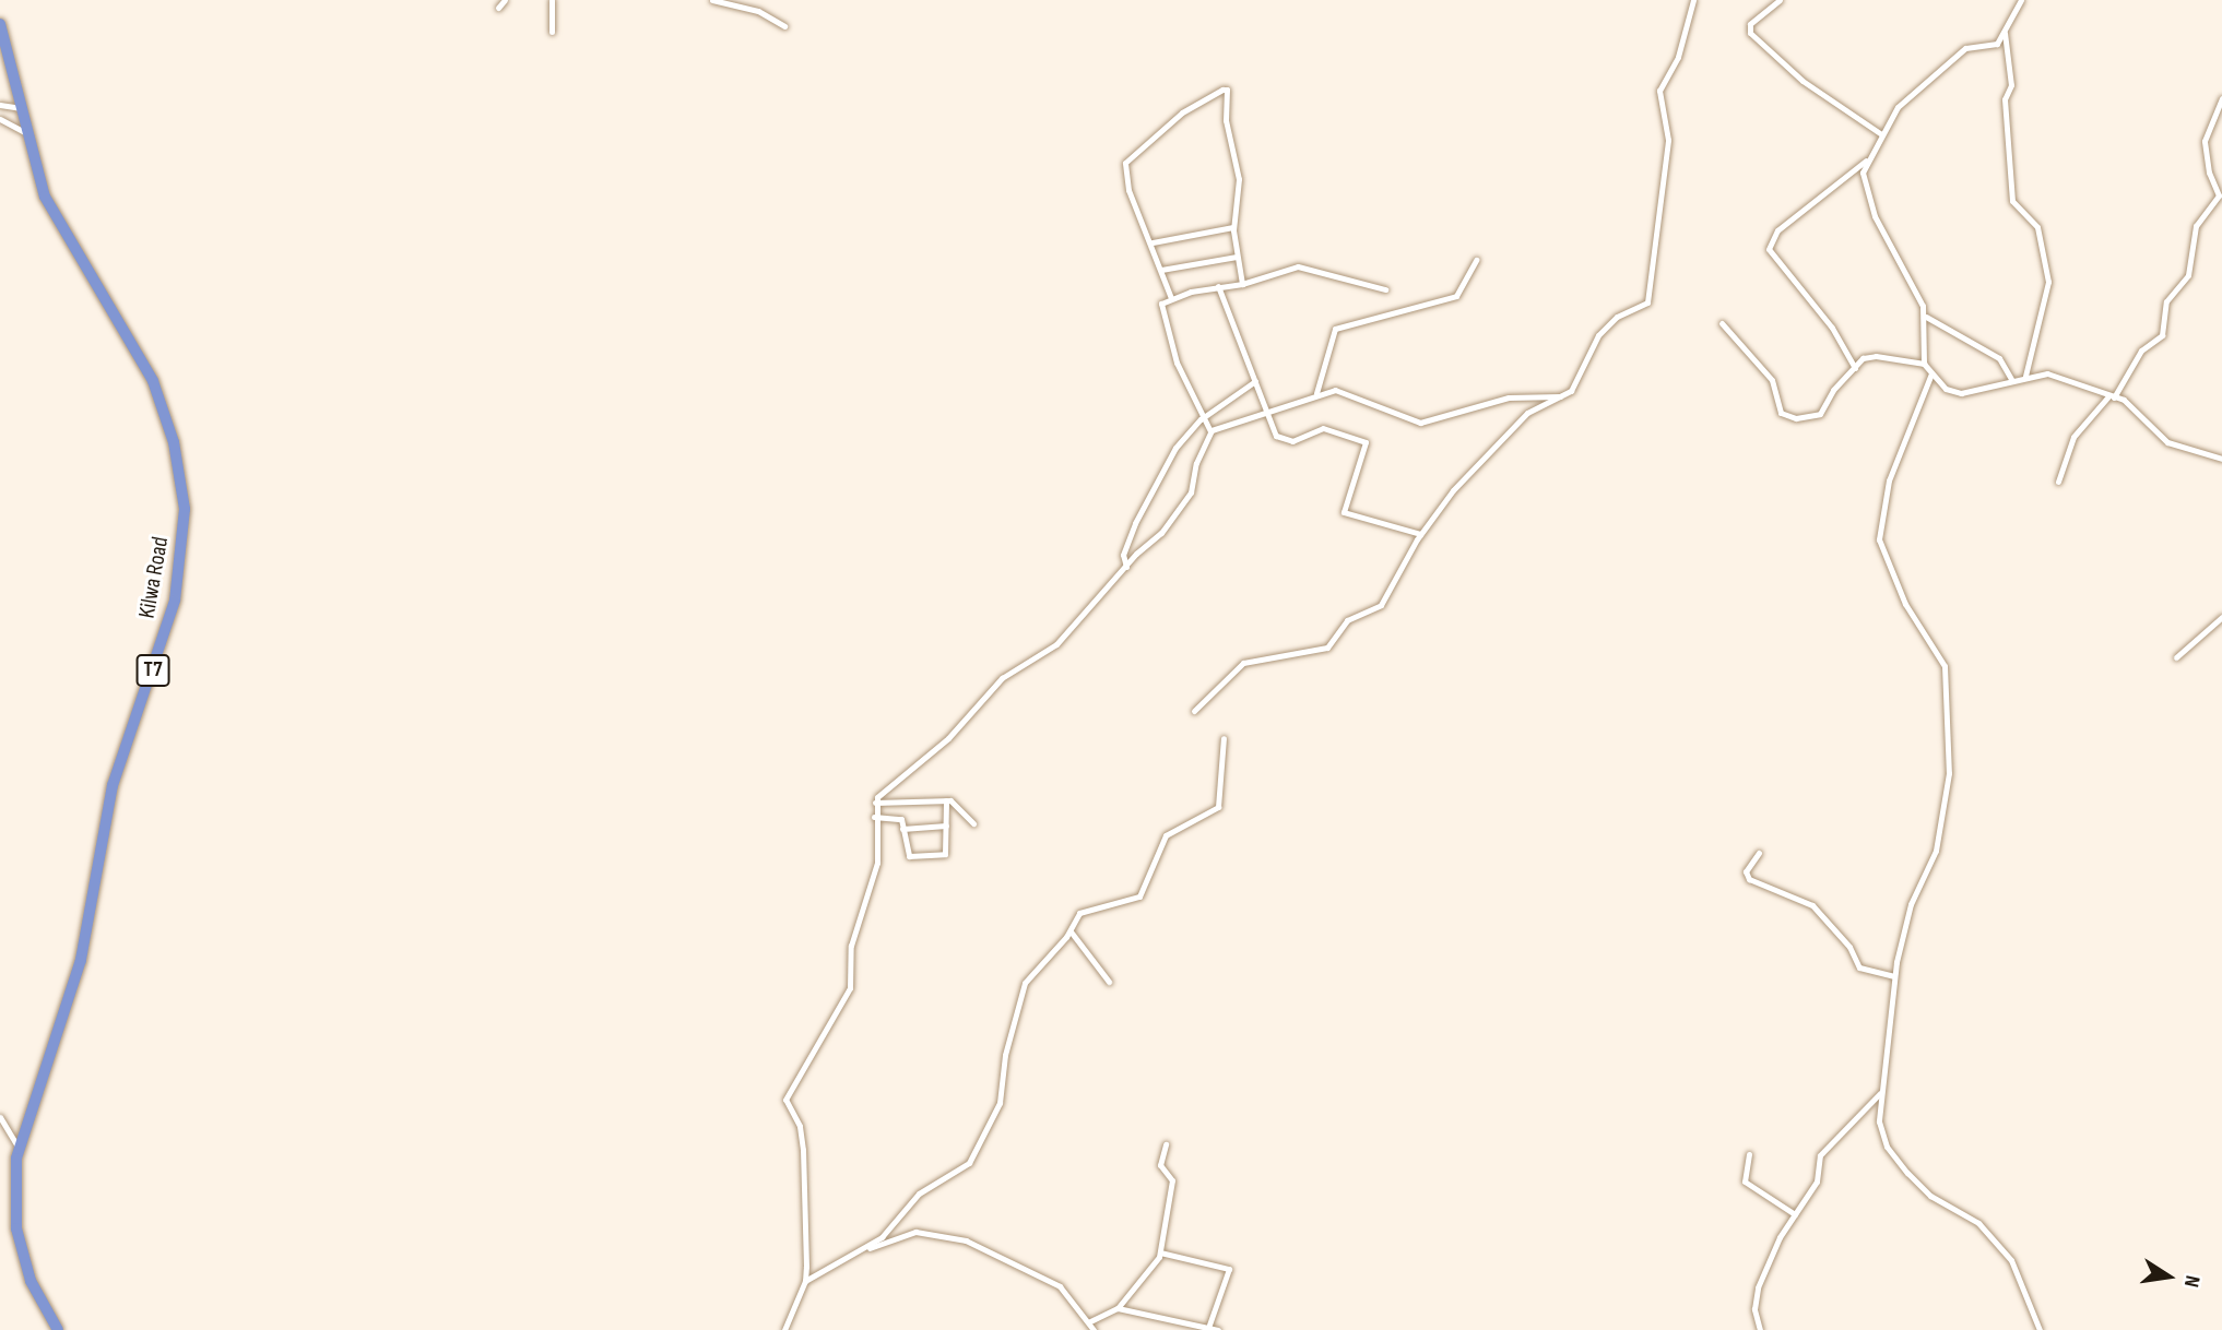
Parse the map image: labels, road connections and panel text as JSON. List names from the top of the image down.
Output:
{
  "streets": {
    "highway": ["Kilwa Road", "T7"]
  },
  "north": "right"
}
